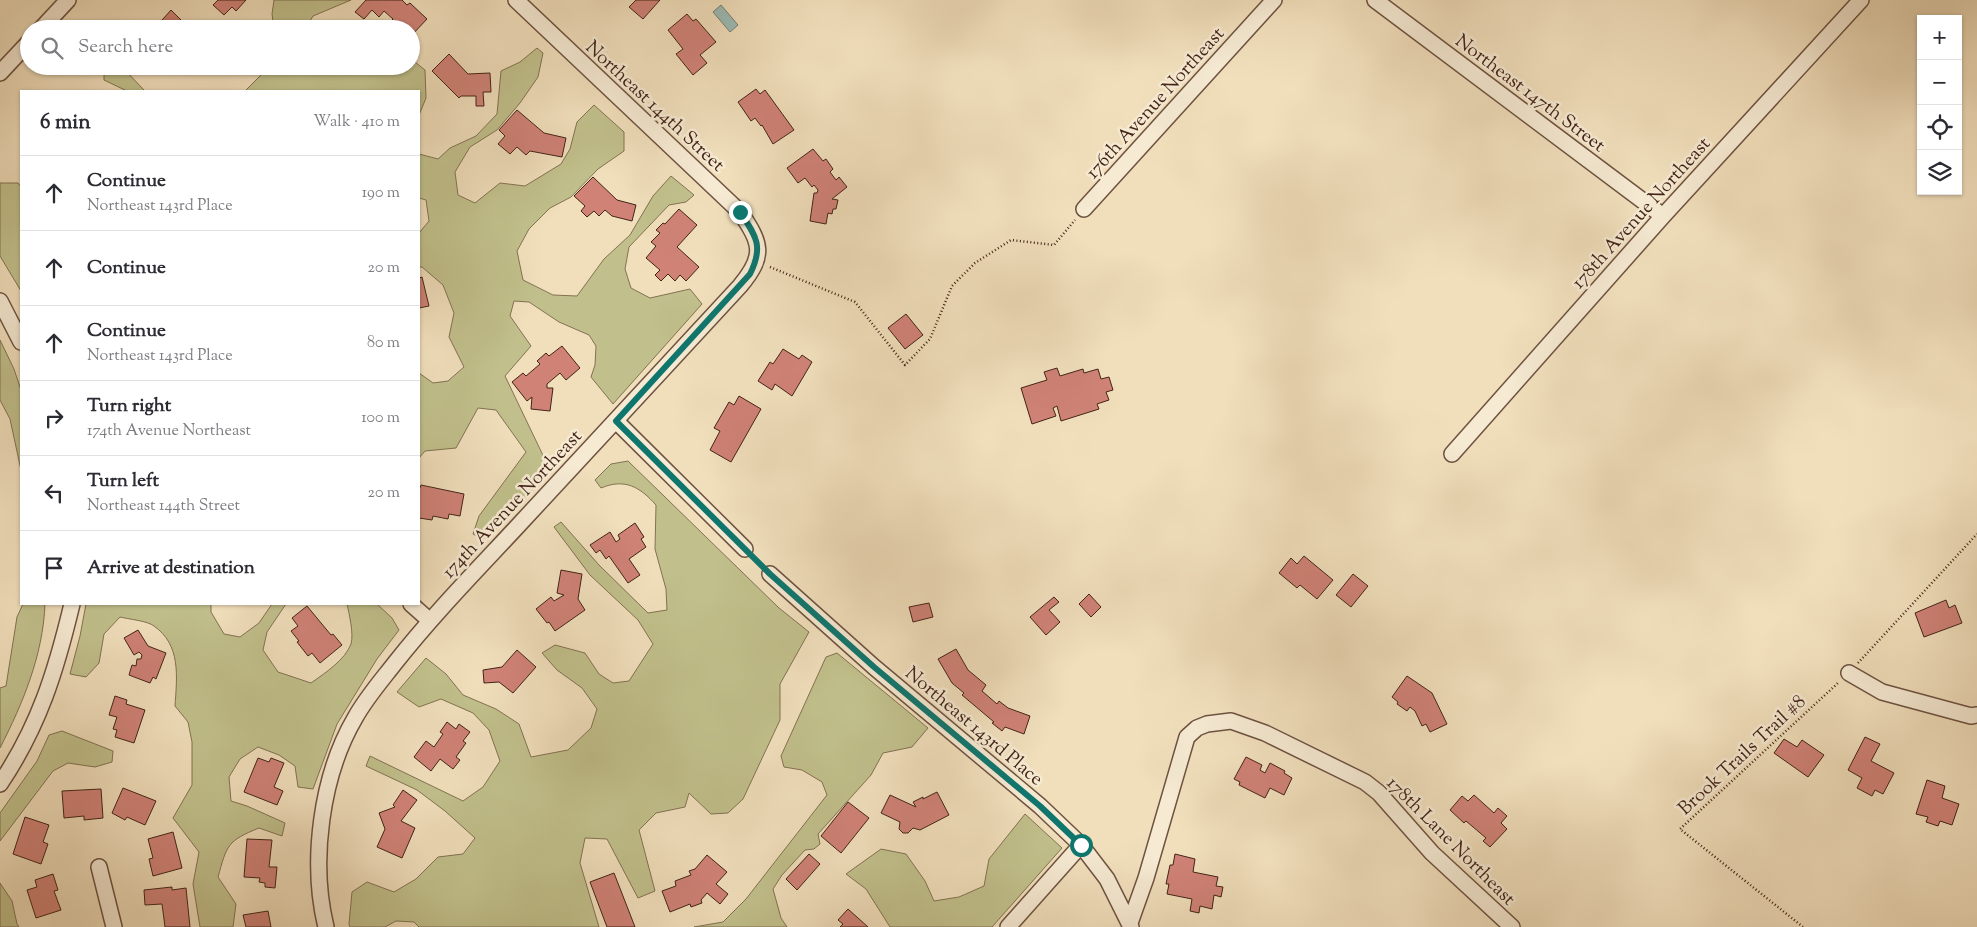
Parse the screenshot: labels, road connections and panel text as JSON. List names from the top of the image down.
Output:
{
  "streets": {
    "street": [
      "Northeast 147th Street",
      "176th Avenue Northeast",
      "Northeast 144th Street",
      "178th Avenue Northeast",
      "174th Avenue Northeast",
      "Northeast 143rd Place",
      "178th Lane Northeast"
    ],
    "path": ["Brook Trails Trail #8"]
  },
  "crossings": [
    ["Northeast 147th Street", "178th Avenue Northeast"],
    ["Northeast 144th Street", "174th Avenue Northeast"],
    ["Northeast 143rd Place", "178th Lane Northeast"]
  ],
  "page": {
    "map_buttons": ["+", "−"],
    "search": "Search here",
    "heading": ["6 min", "Walk · 410 m"],
    "list": [
      ["Continue", "Northeast 143rd Place", "190 m"],
      ["Continue", "20 m"],
      ["Continue", "Northeast 143rd Place", "80 m"],
      ["Turn right", "174th Avenue Northeast", "100 m"],
      ["Turn left", "Northeast 144th Street", "20 m"],
      "Arrive at destination"
    ]
  }
}
